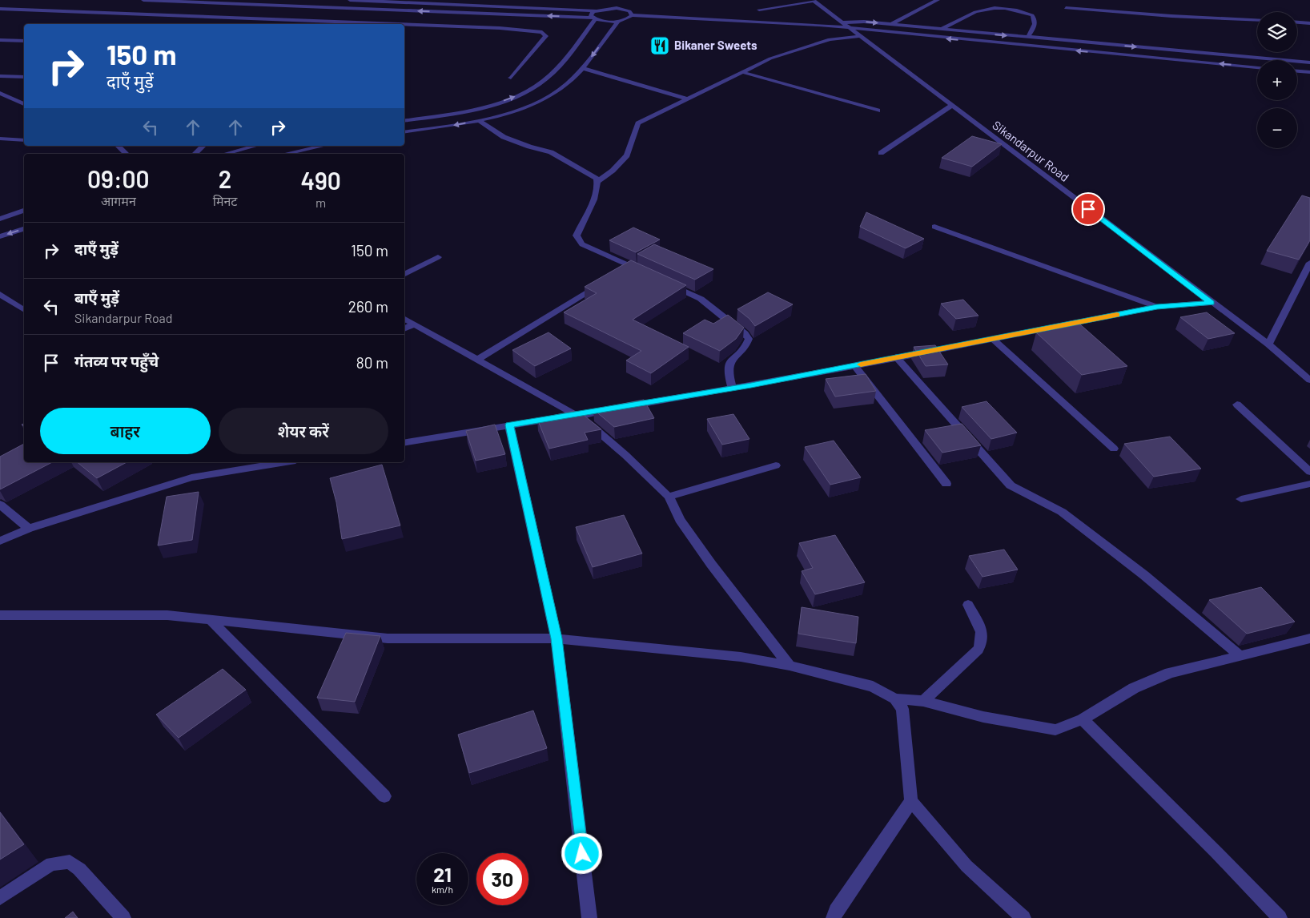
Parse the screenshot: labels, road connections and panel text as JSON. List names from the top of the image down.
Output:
{
  "streets": {
    "street": ["Sikandarpur Road"]
  },
  "places": {
    "restaurant": ["Bikaner Sweets"]
  },
  "page": {
    "map_buttons": ["+", "−"],
    "turn": ["150 m", "दाएँ मुड़ें"],
    "eta": [
      "09:00",
      "आगमन",
      "2",
      "मिनट",
      "490",
      "m"
    ],
    "list": [
      {
        "name": "दाएँ मुड़ें",
        "value": "150 m"
      },
      {
        "name": "बाएँ मुड़ें",
        "note": "Sikandarpur Road",
        "value": "260 m"
      },
      {
        "name": "गंतव्य पर पहुँचे",
        "value": "80 m"
      }
    ],
    "buttons": ["बाहर", "शेयर करें"],
    "speed": "21 km/h",
    "limit": "30"
  }
}
